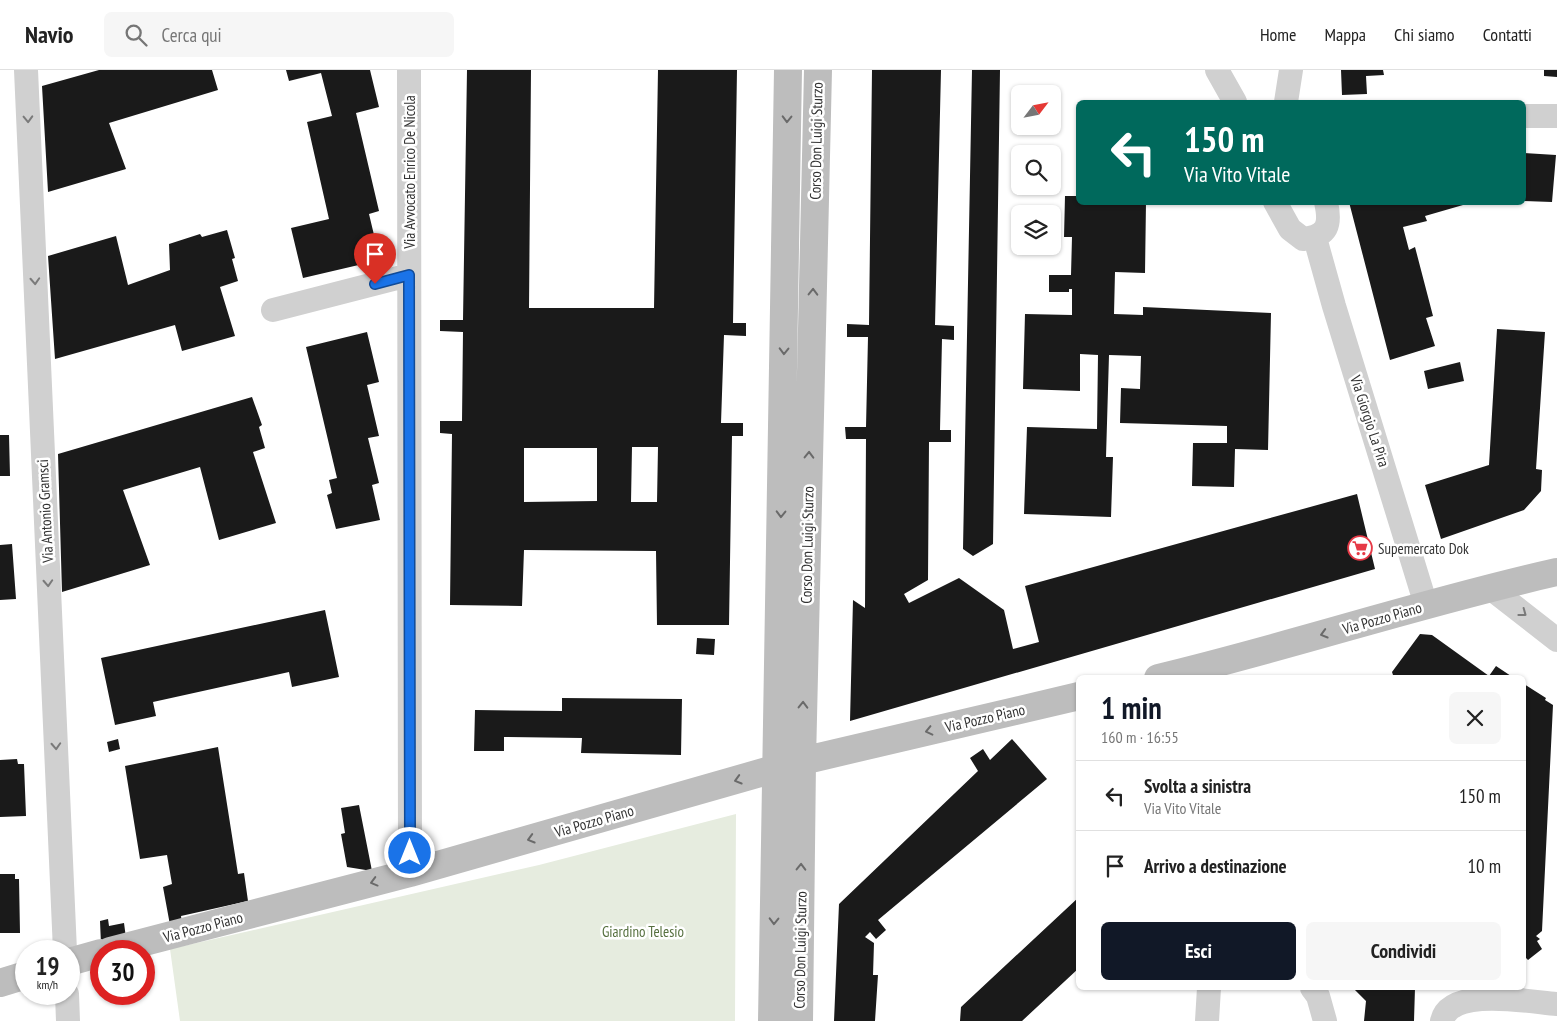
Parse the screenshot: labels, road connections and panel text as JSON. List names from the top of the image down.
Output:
{
  "streets": {
    "street": [
      "Corso Don Luigi Sturzo",
      "Via Avvocato Enrico De Nicola",
      "Via Giorgio La Pira",
      "Via Antonio Gramsci",
      "Via Pozzo Piano"
    ]
  },
  "crossings": [
    ["Corso Don Luigi Sturzo", "Via Pozzo Piano"],
    ["Via Avvocato Enrico De Nicola", "Via Pozzo Piano"],
    ["Via Giorgio La Pira", "Via Pozzo Piano"]
  ],
  "one_way": ["Via Antonio Gramsci", "Via Pozzo Piano"],
  "parks": ["Giardino Telesio"],
  "places": {
    "supermarket": ["Supemercato Dok"]
  },
  "north": "top right",
  "page": {
    "header": "Navio",
    "search": "Cerca qui",
    "nav": [
      "Home",
      "Mappa",
      "Chi siamo",
      "Contatti"
    ],
    "turn": ["150 m", "Via Vito Vitale"],
    "heading": ["1 min", "160 m · 16:55"],
    "list": [
      {
        "name": "Svolta a sinistra",
        "note": "Via Vito Vitale",
        "value": "150 m"
      },
      {
        "name": "Arrivo a destinazione",
        "value": "10 m"
      }
    ],
    "buttons": ["Esci", "Condividi"],
    "speed": "19 km/h",
    "limit": "30"
  }
}
